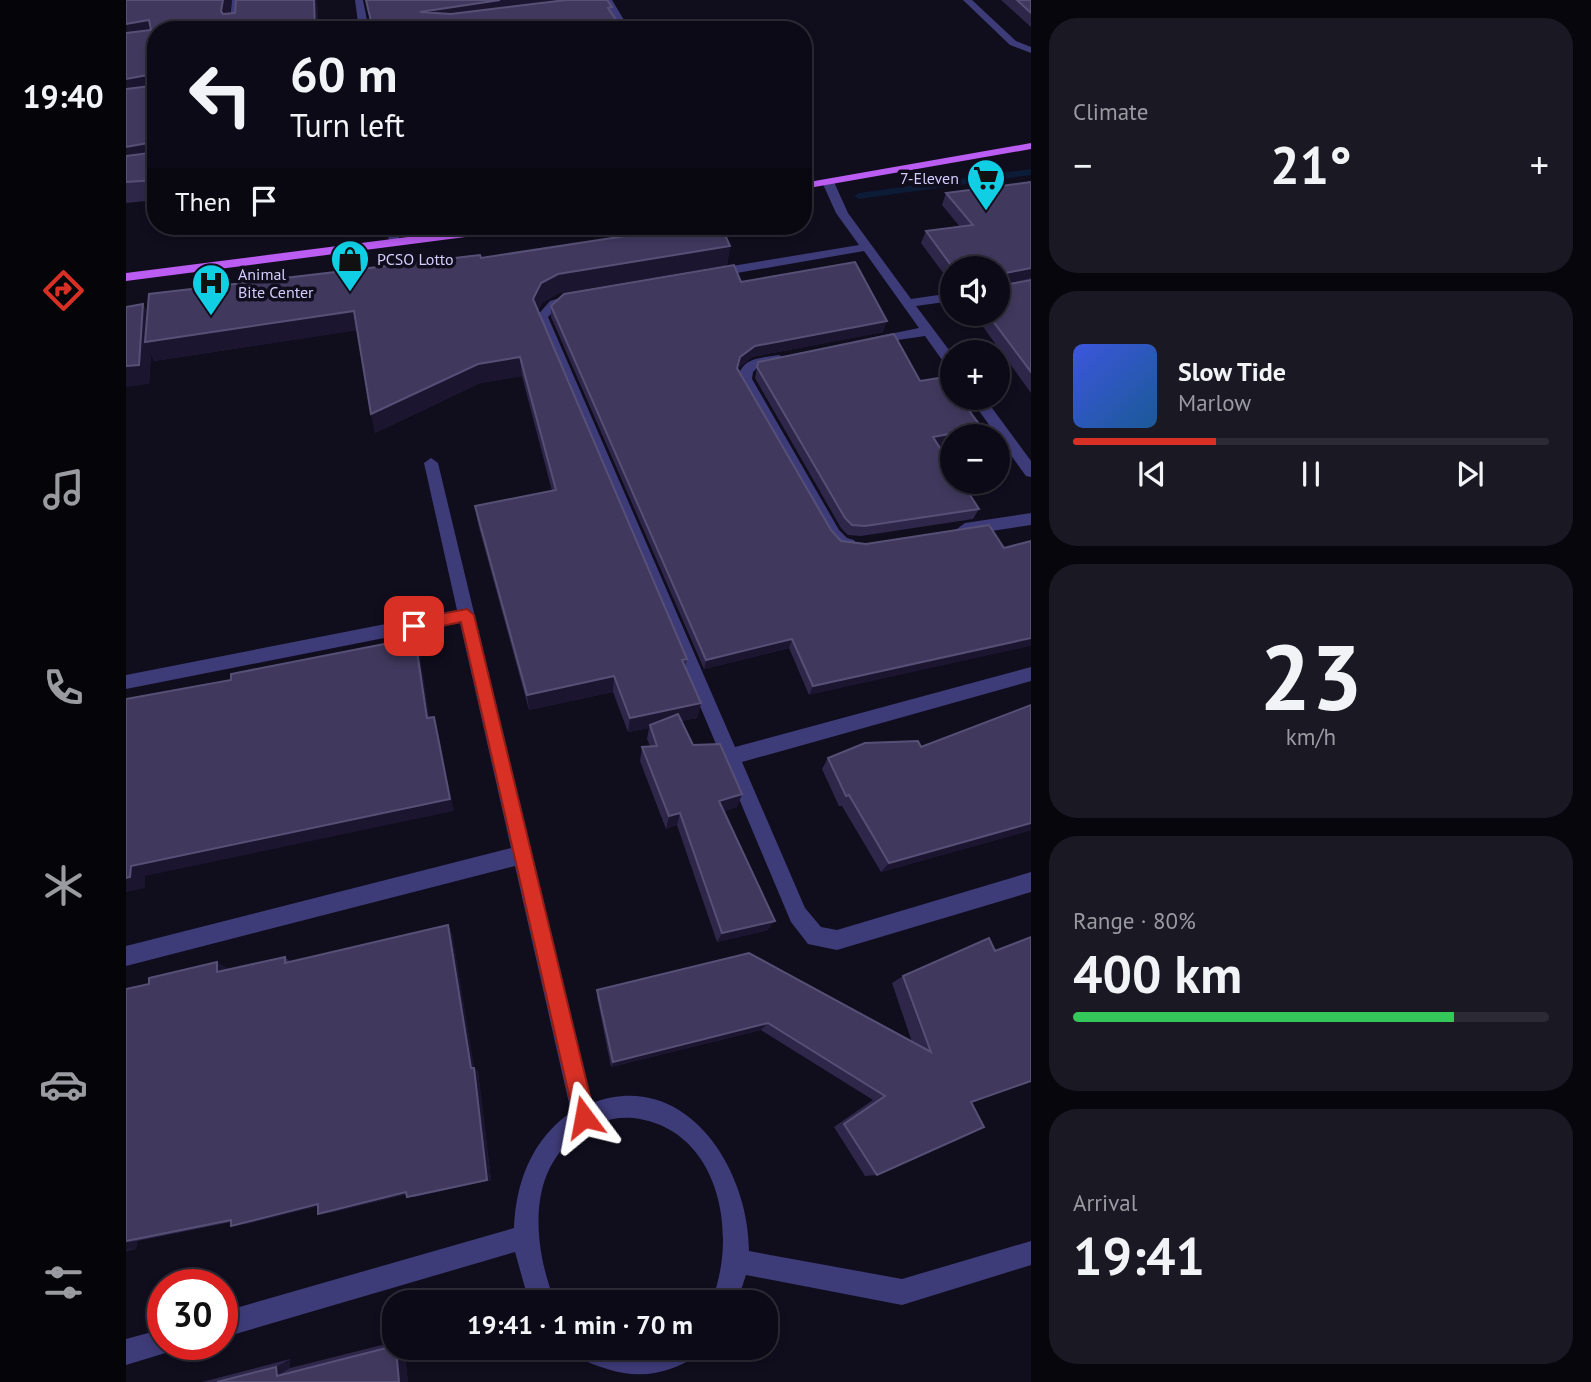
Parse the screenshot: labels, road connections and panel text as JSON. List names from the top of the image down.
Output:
{
  "places": {
    "supermarket": ["7-Eleven"],
    "shop": ["PCSO Lotto"],
    "hospital": ["Animal Bite Center"]
  },
  "page": {
    "tabs": "19:40",
    "tile": [
      "Climate",
      ["23", "km/h"],
      ["Range · 80%", "400 km"],
      ["Arrival", "19:41"]
    ],
    "turn": ["60 m", "Turn left"],
    "heat": ["−", "21°", "+"],
    "then": "Then",
    "map_buttons": ["+", "−"],
    "song": ["Slow Tide", "Marlow"],
    "limit": "30",
    "trip": "19:41 · 1 min · 70 m"
  }
}
